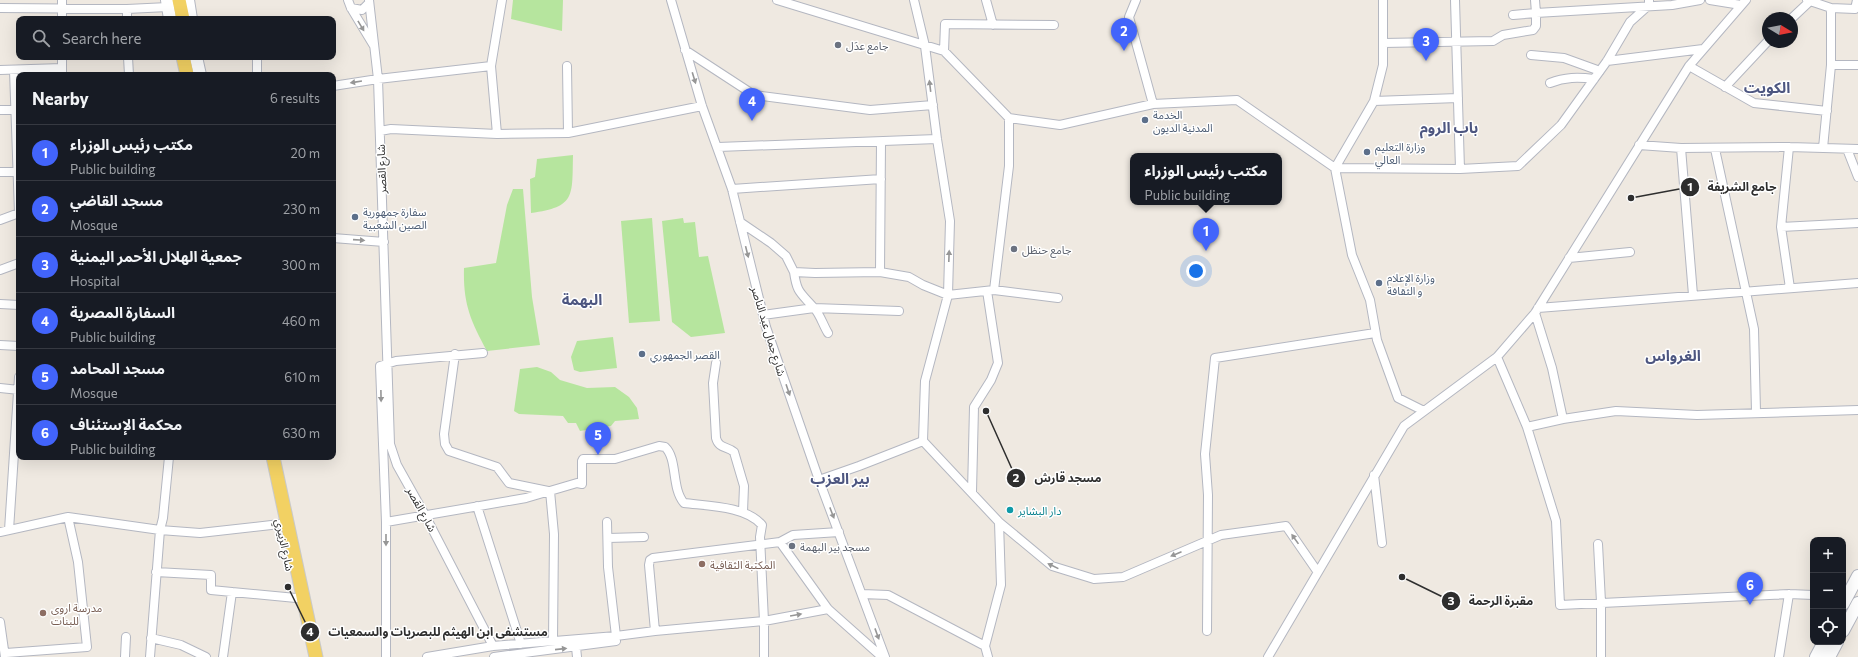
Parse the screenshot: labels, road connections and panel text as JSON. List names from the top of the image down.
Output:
{
  "streets": {
    "main road": ["شارع الزبيري"],
    "street": ["شارع القصر", "شارع جمال عبد الناصر"]
  },
  "one_way": ["شارع جمال عبد الناصر"],
  "districts": [
    "الكويت",
    "باب الروم",
    "البهمة",
    "الغرواس",
    "بير العزب"
  ],
  "places": [
    "جامع عدَل",
    "الخدمة المدنية الديون",
    "وزارة التعليم العالي",
    "جامع الشريفة",
    "سفارة جمهورية الصين الشعبية",
    "جامع حنظل",
    "وزارة الإعلام و الثقافة",
    "القصر الجمهوري",
    "مسجد قارش",
    "دار البشاير",
    "مسجد بير البهمة",
    "المكتبة الثقافية",
    "مقبرة الرحمة",
    "مستشفى ابن الهيثم للبصريات والسمعيات",
    "مدرسة اروى للبنات"
  ],
  "north": "right",
  "page": {
    "search": "Search here",
    "pins": [
      "2",
      "3",
      "4",
      "1",
      "5",
      "6"
    ],
    "heading": ["Nearby", "6 results"],
    "list": [
      {
        "mark": "1",
        "name": "مكتب رئيس الوزراء",
        "note": "Public building",
        "value": "20 m"
      },
      {
        "mark": "2",
        "name": "مسجد القاضي",
        "note": "Mosque",
        "value": "230 m"
      },
      {
        "mark": "3",
        "name": "جمعية الهلال الأحمر اليمنية",
        "note": "Hospital",
        "value": "300 m"
      },
      {
        "mark": "4",
        "name": "السفارة المصرية",
        "note": "Public building",
        "value": "460 m"
      },
      {
        "mark": "5",
        "name": "مسجد المحامد",
        "note": "Mosque",
        "value": "610 m"
      },
      {
        "mark": "6",
        "name": "محكمة الإستئناف",
        "note": "Public building",
        "value": "630 m"
      }
    ],
    "popup": ["مكتب رئيس الوزراء", "Public building"],
    "map_buttons": ["+", "−"]
  }
}
